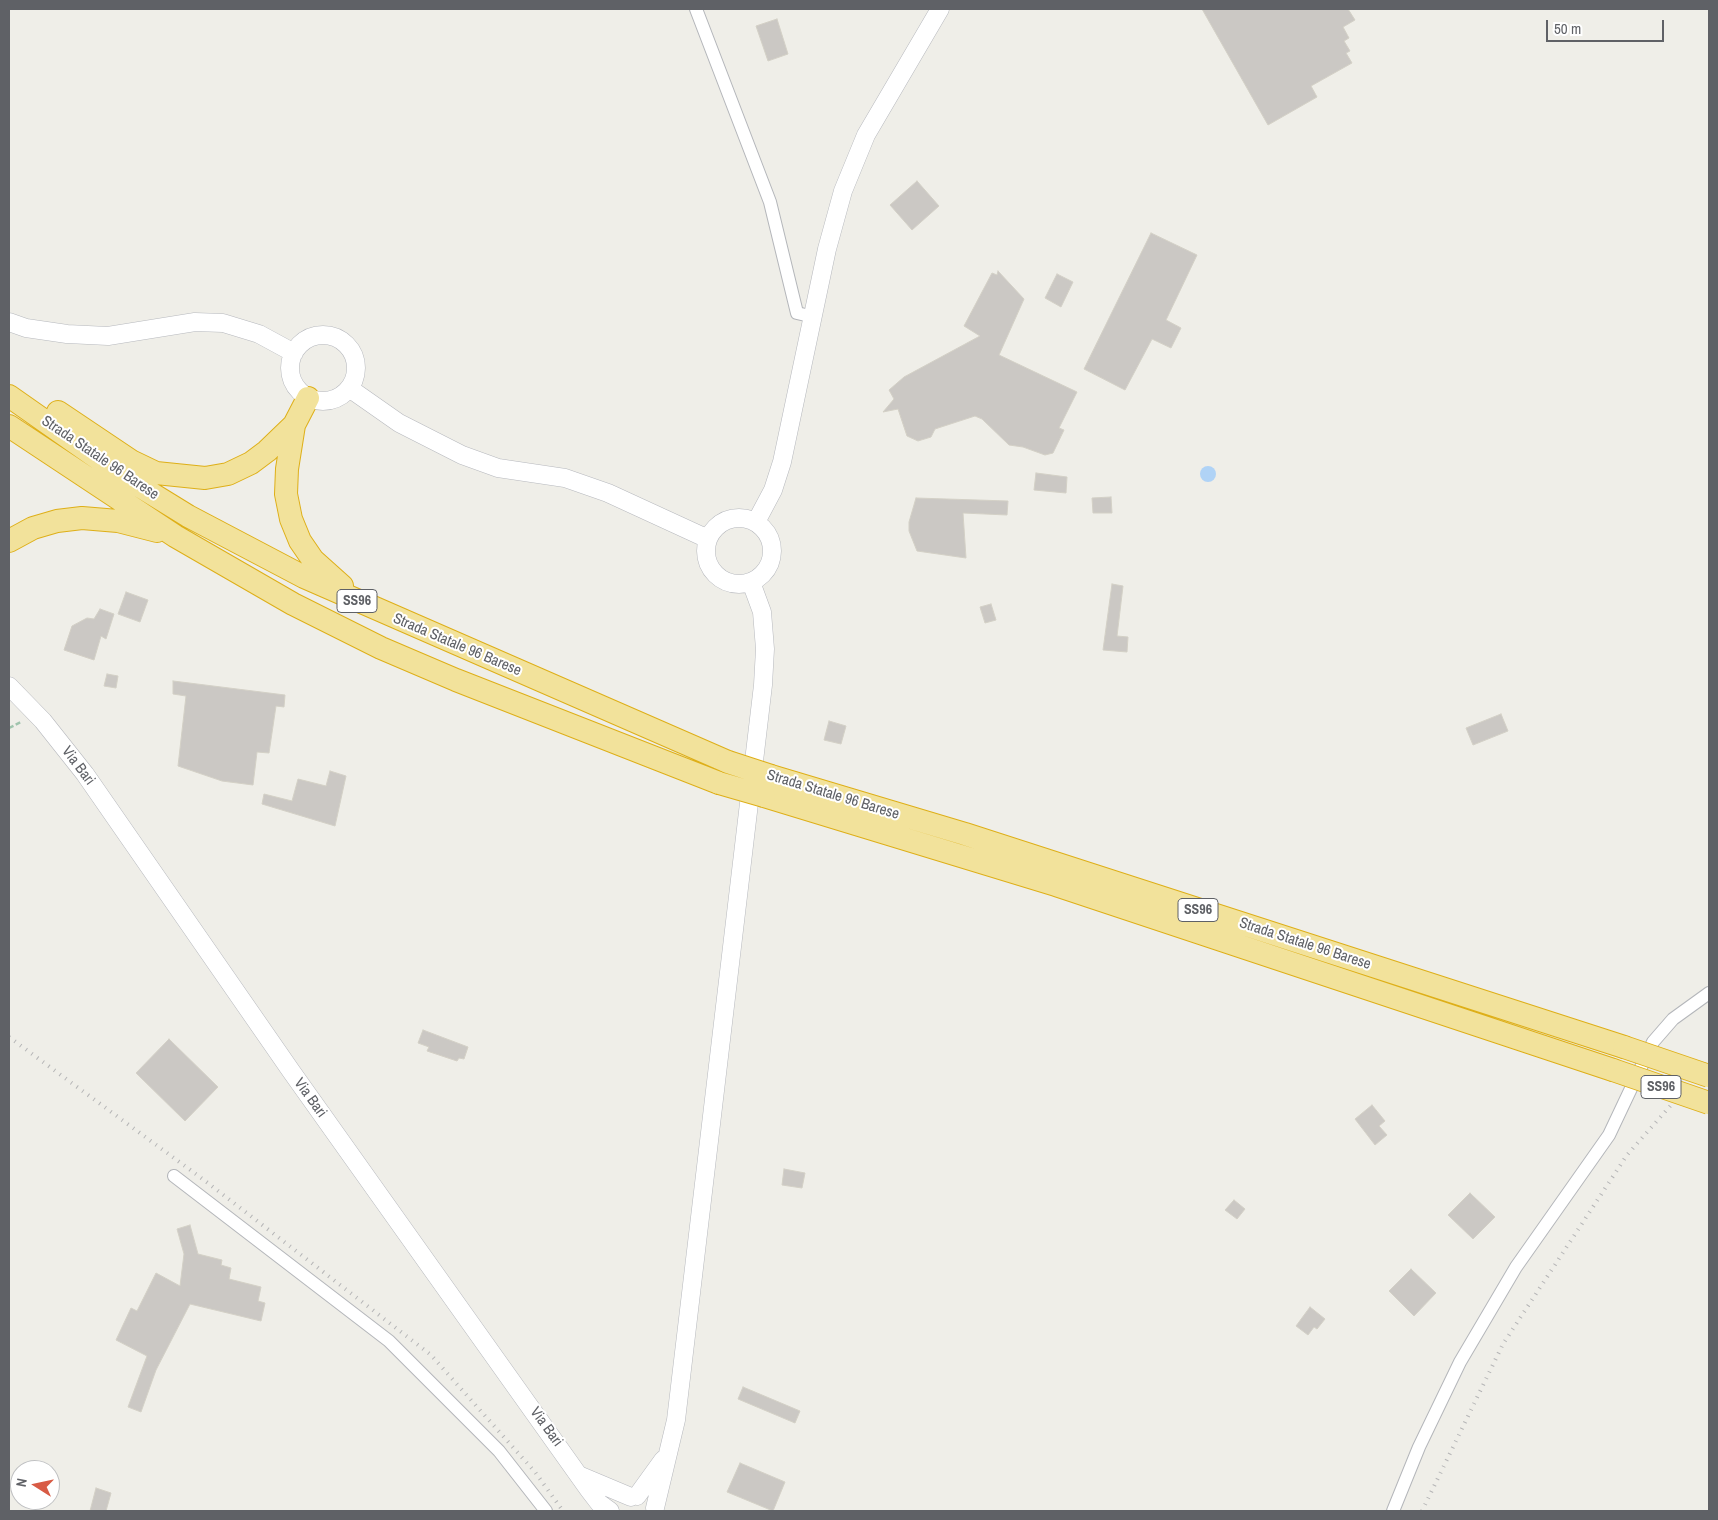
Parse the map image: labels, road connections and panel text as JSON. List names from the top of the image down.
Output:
{
  "streets": {
    "highway": ["Strada Statale 96 Barese", "SS96"],
    "main road": ["Via Bari"]
  },
  "scale_bar": "50 m",
  "north": "left"
}
